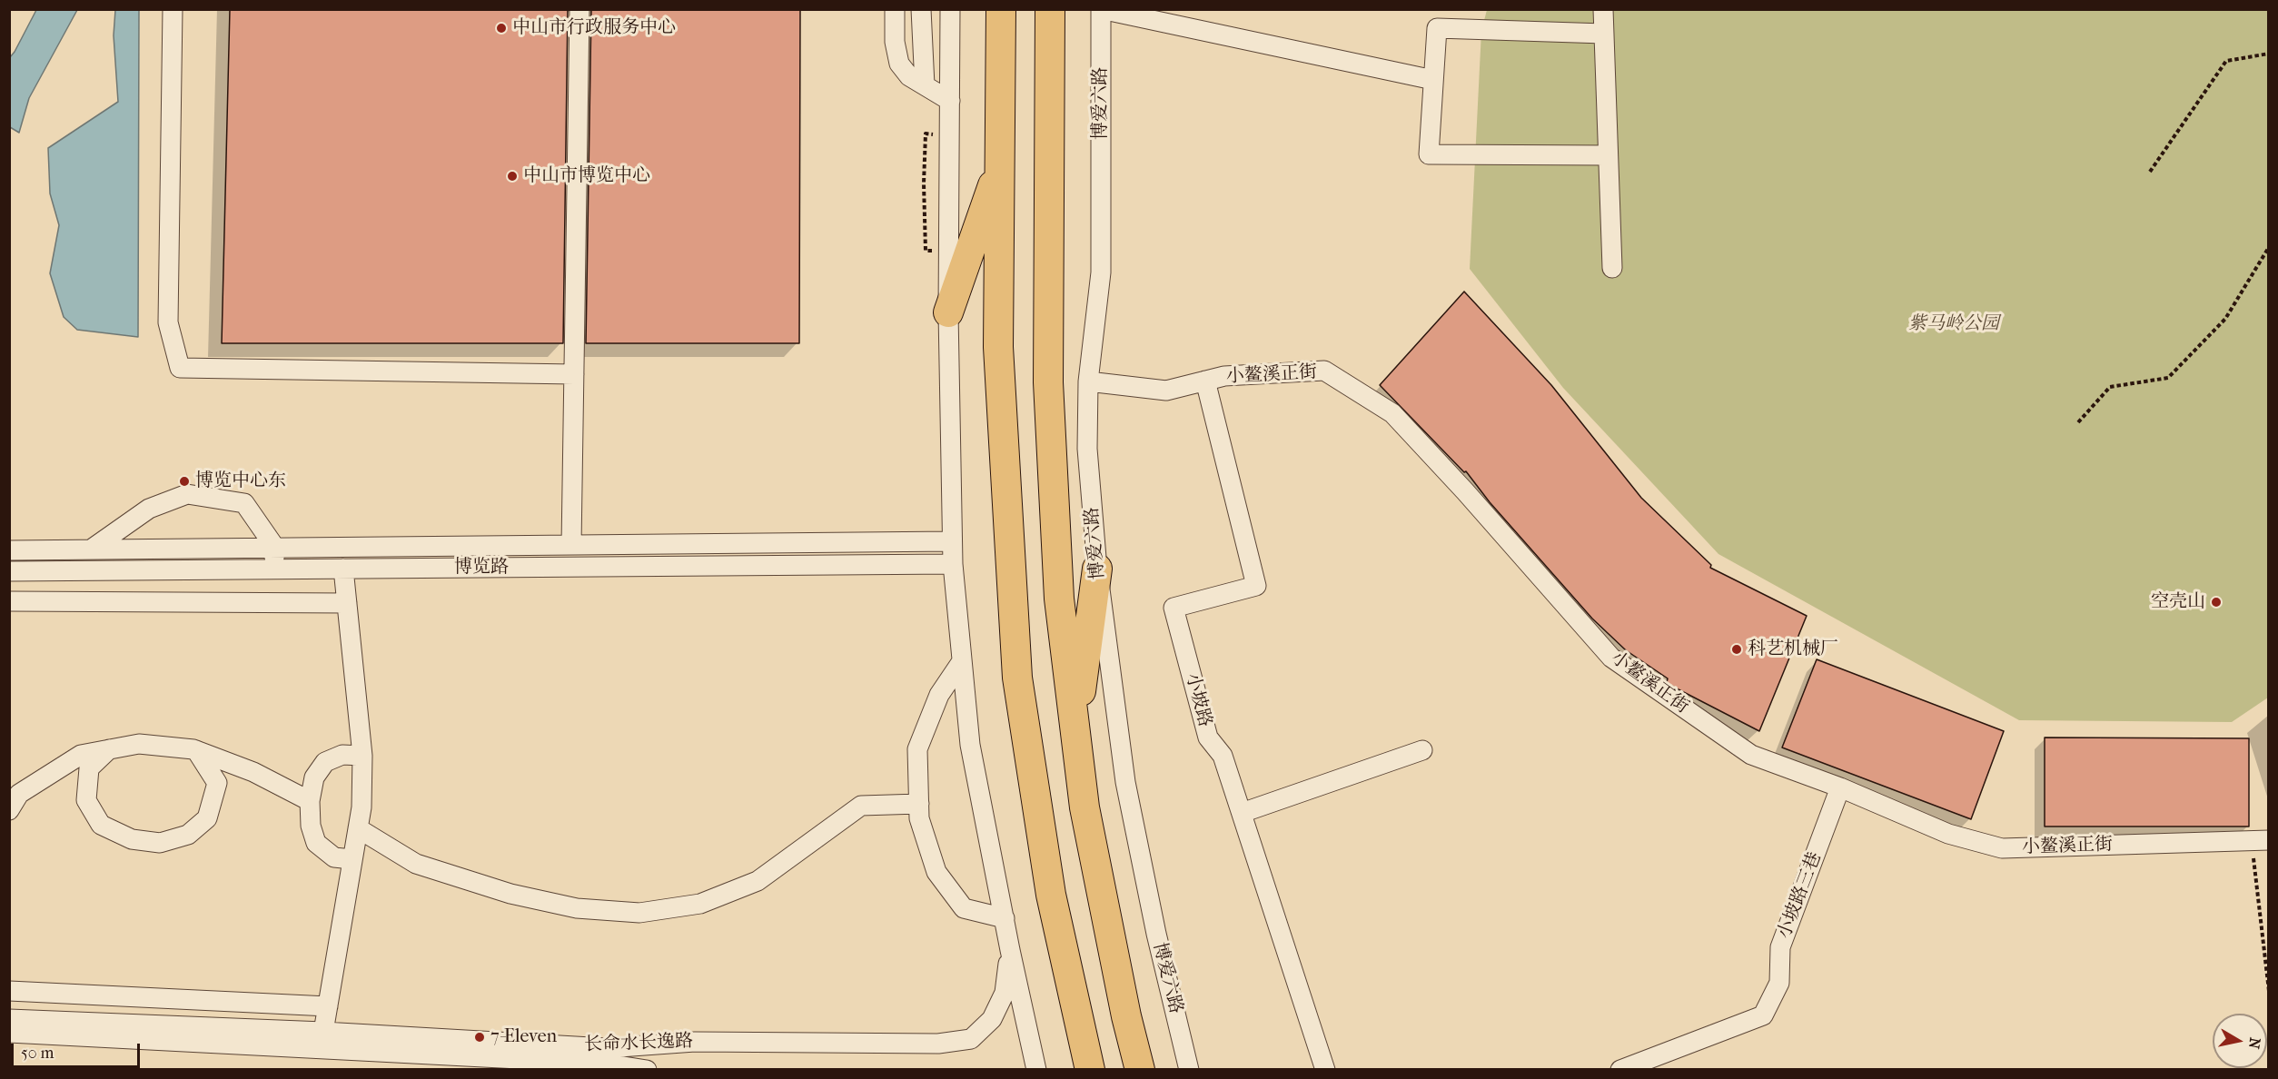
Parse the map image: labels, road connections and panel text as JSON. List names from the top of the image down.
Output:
{
  "streets": {
    "street": [
      "博爱六路",
      "小鳌溪正街",
      "博览路",
      "小坡路",
      "小坡路三巷",
      "长命水长逸路"
    ]
  },
  "crossings": [
    ["博爱六路", "小鳌溪正街"],
    ["小鳌溪正街", "小坡路"],
    ["小鳌溪正街", "小坡路三巷"]
  ],
  "parks": ["紫马岭公园"],
  "places": [
    "中山市行政服务中心",
    "中山市博览中心",
    "博览中心东",
    "空壳山",
    "科艺机械厂",
    "7-Eleven"
  ],
  "scale_bar": "50 m",
  "north": "right"
}
